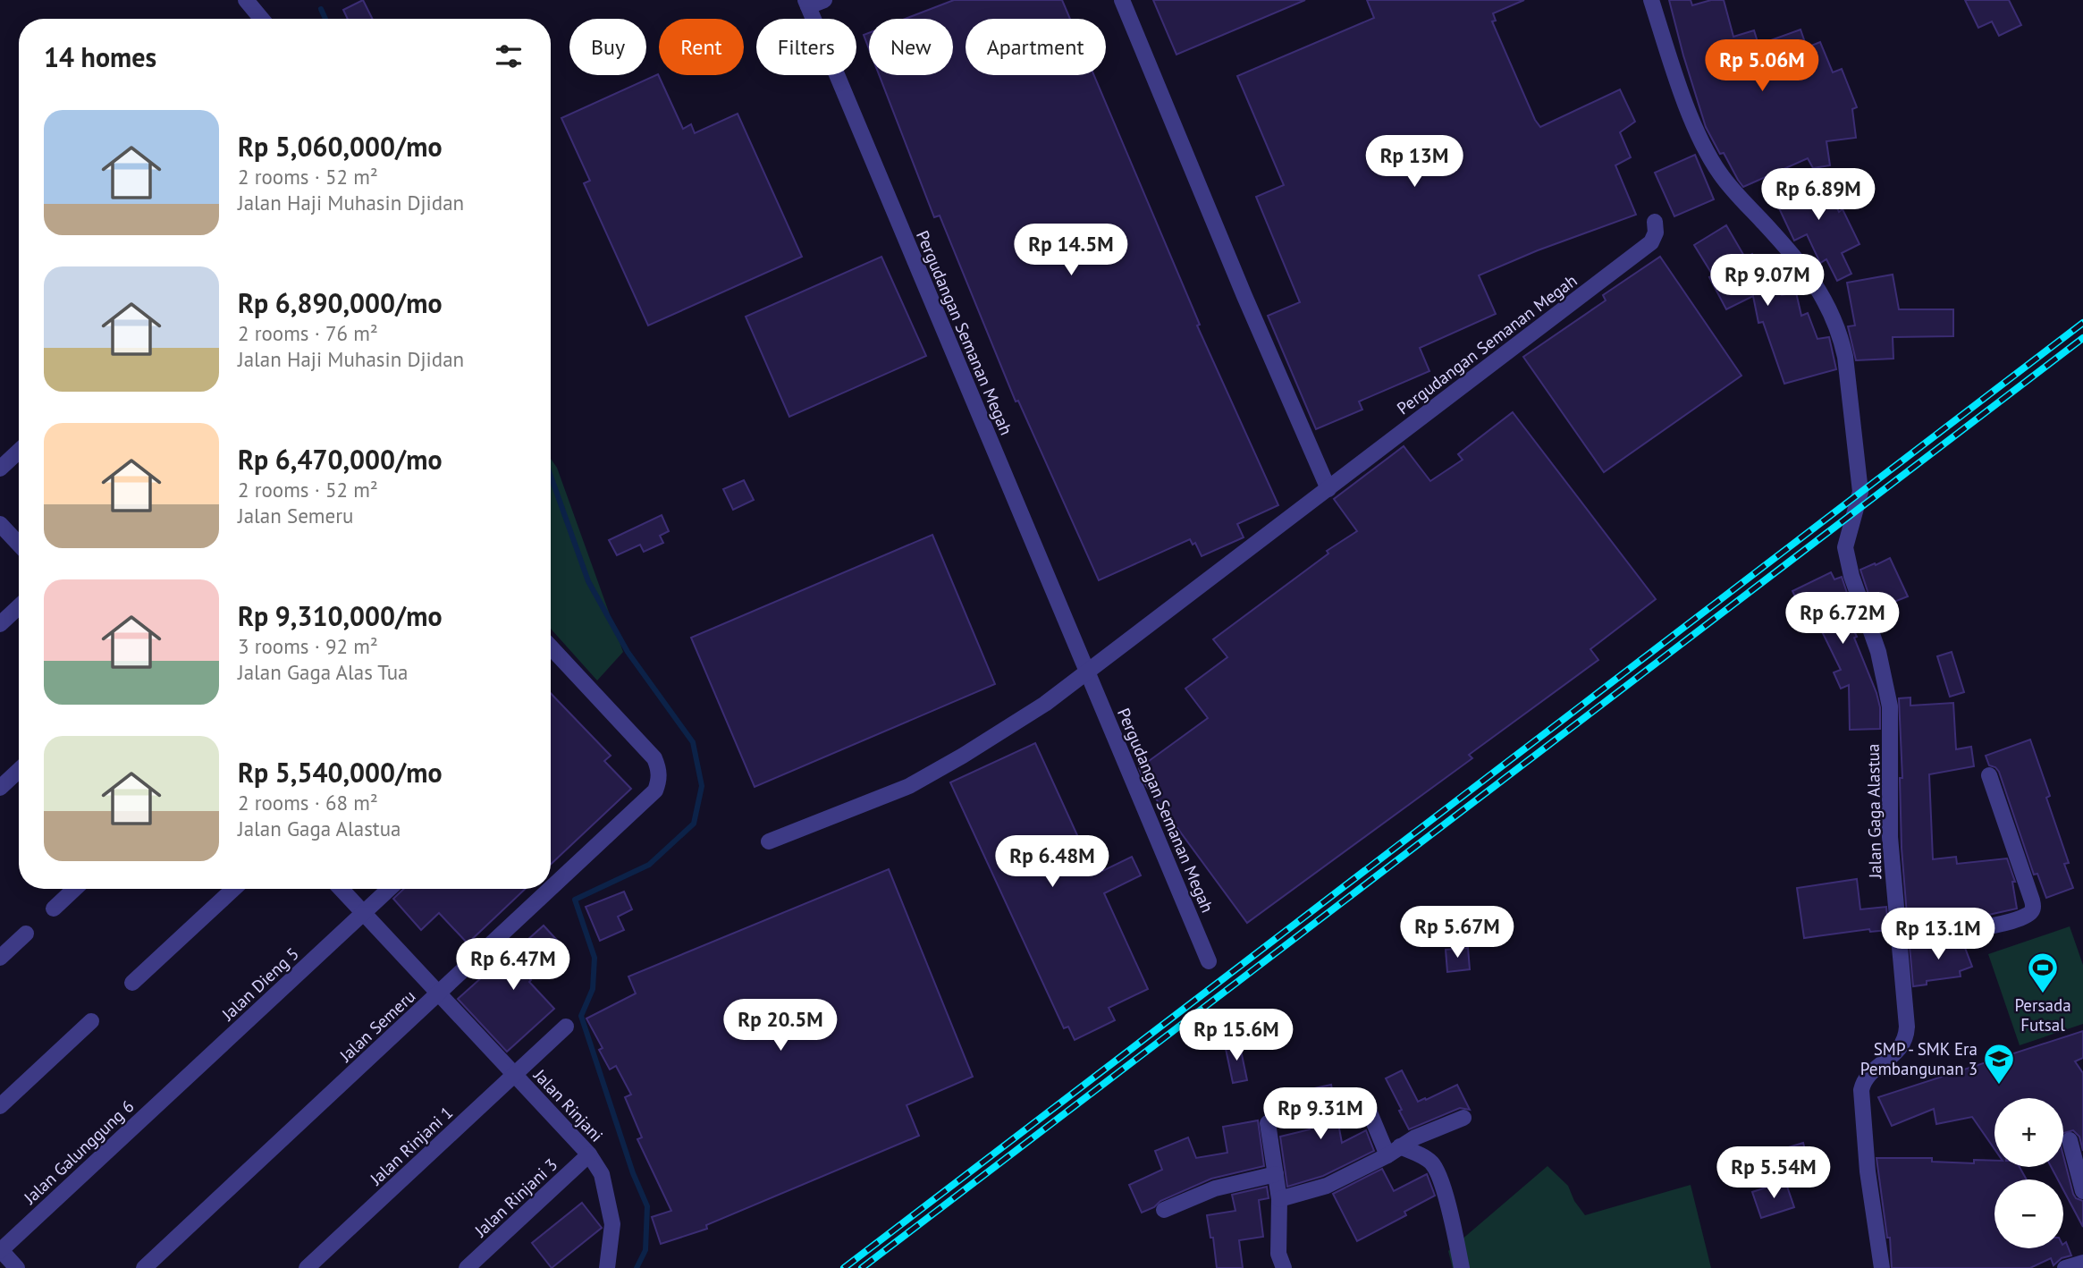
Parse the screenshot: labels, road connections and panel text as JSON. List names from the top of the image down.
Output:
{
  "streets": {
    "street": [
      "Pergudangan Semanan Megah",
      "Jalan Gaga Alastua",
      "Jalan Dieng 5",
      "Jalan Semeru",
      "Jalan Rinjani",
      "Jalan Rinjani 1",
      "Jalan Galunggung 6",
      "Jalan Rinjani 3"
    ]
  },
  "crossings": [
    ["Jalan Dieng 5", "Jalan Rinjani"],
    ["Jalan Dieng 5", "Jalan Galunggung 6"],
    ["Jalan Semeru", "Jalan Rinjani"],
    ["Jalan Rinjani", "Jalan Rinjani 1"],
    ["Jalan Rinjani", "Jalan Rinjani 3"]
  ],
  "places": {
    "sports": ["Persada Futsal"],
    "school or university": ["SMP - SMK Era Pembangunan 3"]
  },
  "page": {
    "chip": [
      "Buy",
      "Rent",
      "Filters",
      "New",
      "Apartment"
    ],
    "heading": "14 homes",
    "price": [
      "Rp 5.06M",
      "Rp 13M",
      "Rp 6.89M",
      "Rp 14.5M",
      "Rp 9.07M",
      "Rp 6.72M",
      "Rp 6.48M",
      "Rp 5.67M",
      "Rp 13.1M",
      "Rp 6.47M",
      "Rp 20.5M",
      "Rp 15.6M",
      "Rp 9.31M",
      "Rp 5.54M"
    ],
    "list": [
      {
        "name": "Rp 5,060,000/mo",
        "note": "2 rooms · 52 m² · Jalan Haji Muhasin Djidan"
      },
      {
        "name": "Rp 6,890,000/mo",
        "note": "2 rooms · 76 m² · Jalan Haji Muhasin Djidan"
      },
      {
        "name": "Rp 6,470,000/mo",
        "note": "2 rooms · 52 m² · Jalan Semeru"
      },
      {
        "name": "Rp 9,310,000/mo",
        "note": "3 rooms · 92 m² · Jalan Gaga Alas Tua"
      },
      {
        "name": "Rp 5,540,000/mo",
        "note": "2 rooms · 68 m² · Jalan Gaga Alastua"
      }
    ],
    "map_buttons": ["+", "−"]
  }
}
